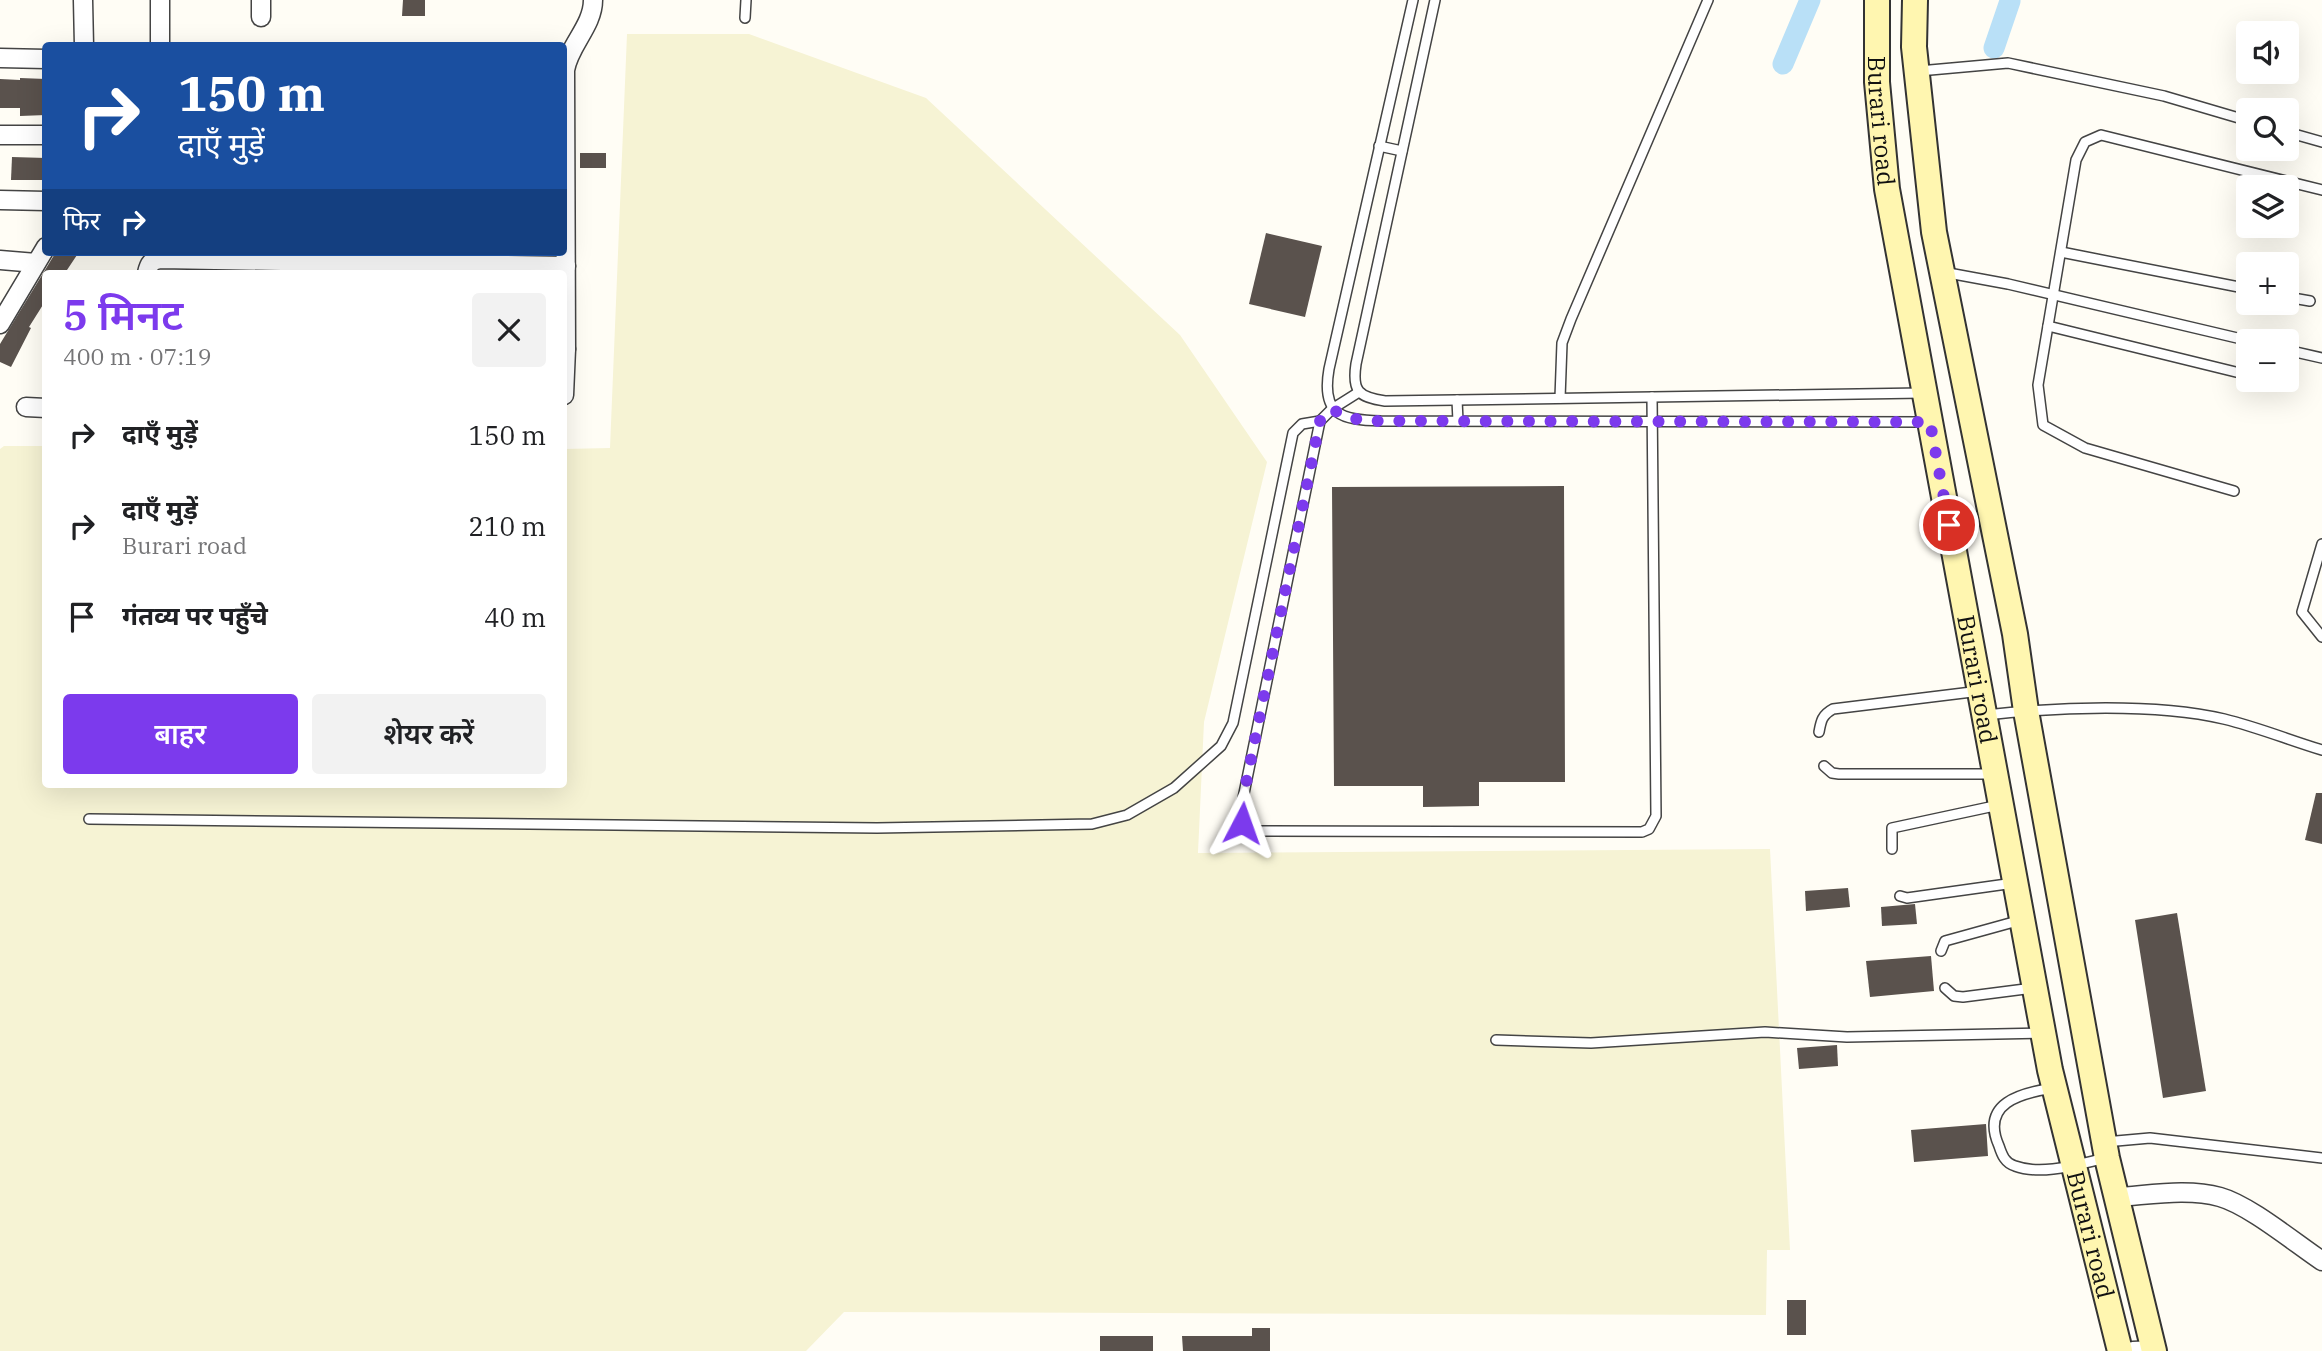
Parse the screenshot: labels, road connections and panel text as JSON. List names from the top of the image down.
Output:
{
  "streets": {
    "main road": ["Burari road"]
  },
  "page": {
    "map_buttons": ["+", "−"],
    "turn": ["150 m", "दाएँ मुड़ें"],
    "then": "फिर",
    "heading": ["5 मिनट", "400 m · 07:19"],
    "list": [
      {
        "name": "दाएँ मुड़ें",
        "value": "150 m"
      },
      {
        "name": "दाएँ मुड़ें",
        "note": "Burari road",
        "value": "210 m"
      },
      {
        "name": "गंतव्य पर पहुँचे",
        "value": "40 m"
      }
    ],
    "buttons": ["बाहर", "शेयर करें"]
  }
}
